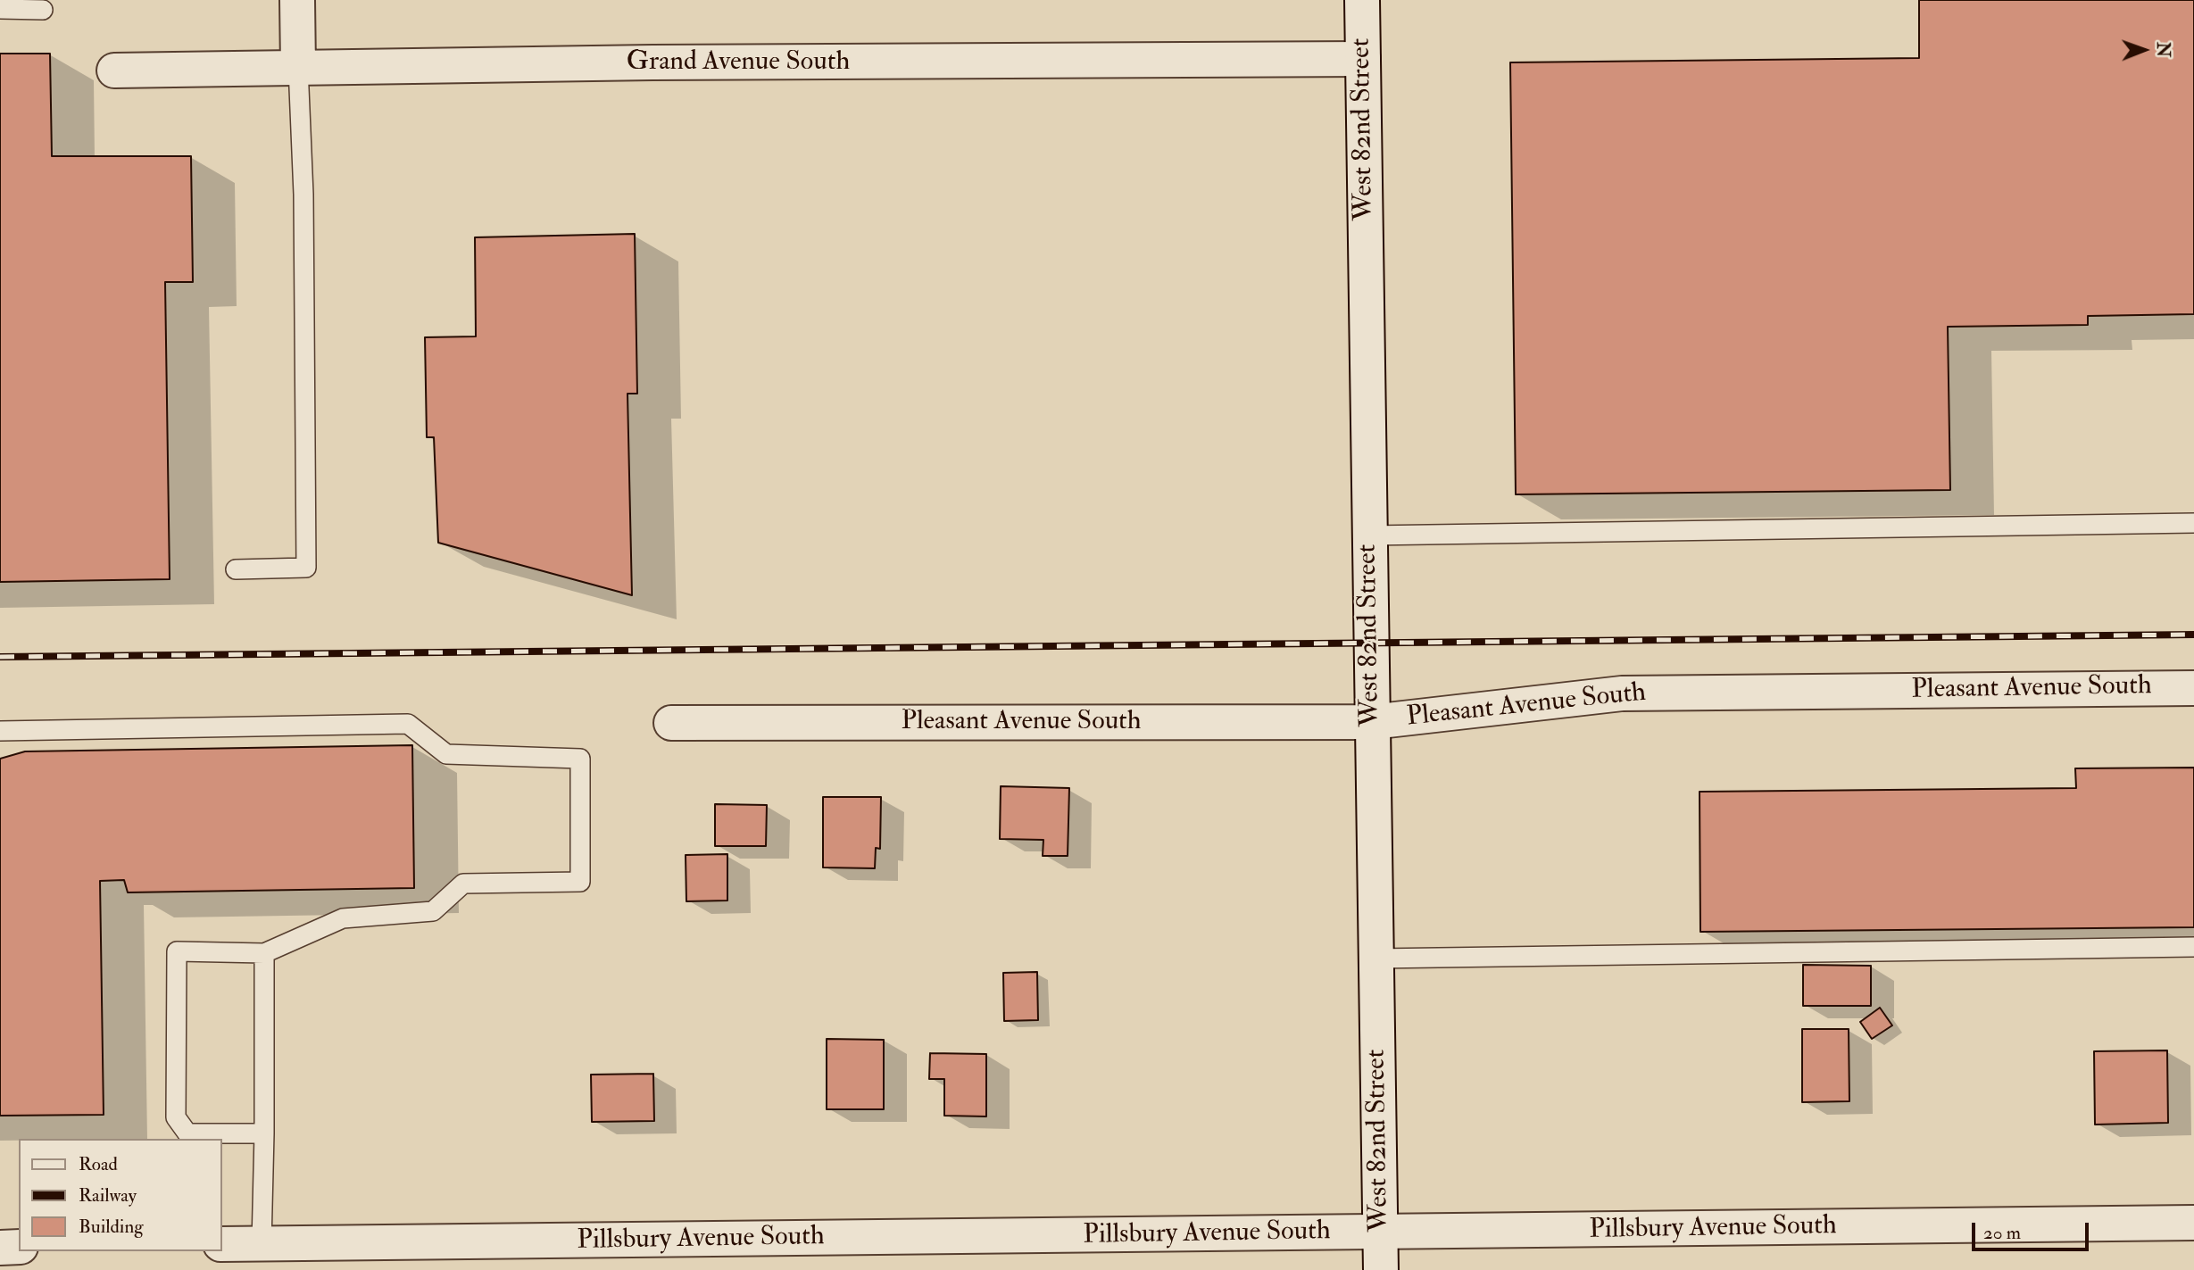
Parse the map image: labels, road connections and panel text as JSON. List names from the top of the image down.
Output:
{
  "streets": {
    "street": [
      "Grand Avenue South",
      "West 82nd Street",
      "Pleasant Avenue South",
      "Pillsbury Avenue South"
    ]
  },
  "crossings": [
    ["Grand Avenue South", "West 82nd Street"],
    ["West 82nd Street", "Pleasant Avenue South"],
    ["West 82nd Street", "Pillsbury Avenue South"]
  ],
  "legend": ["Road", "Railway", "Building"],
  "scale_bar": "20 m",
  "north": "right"
}
